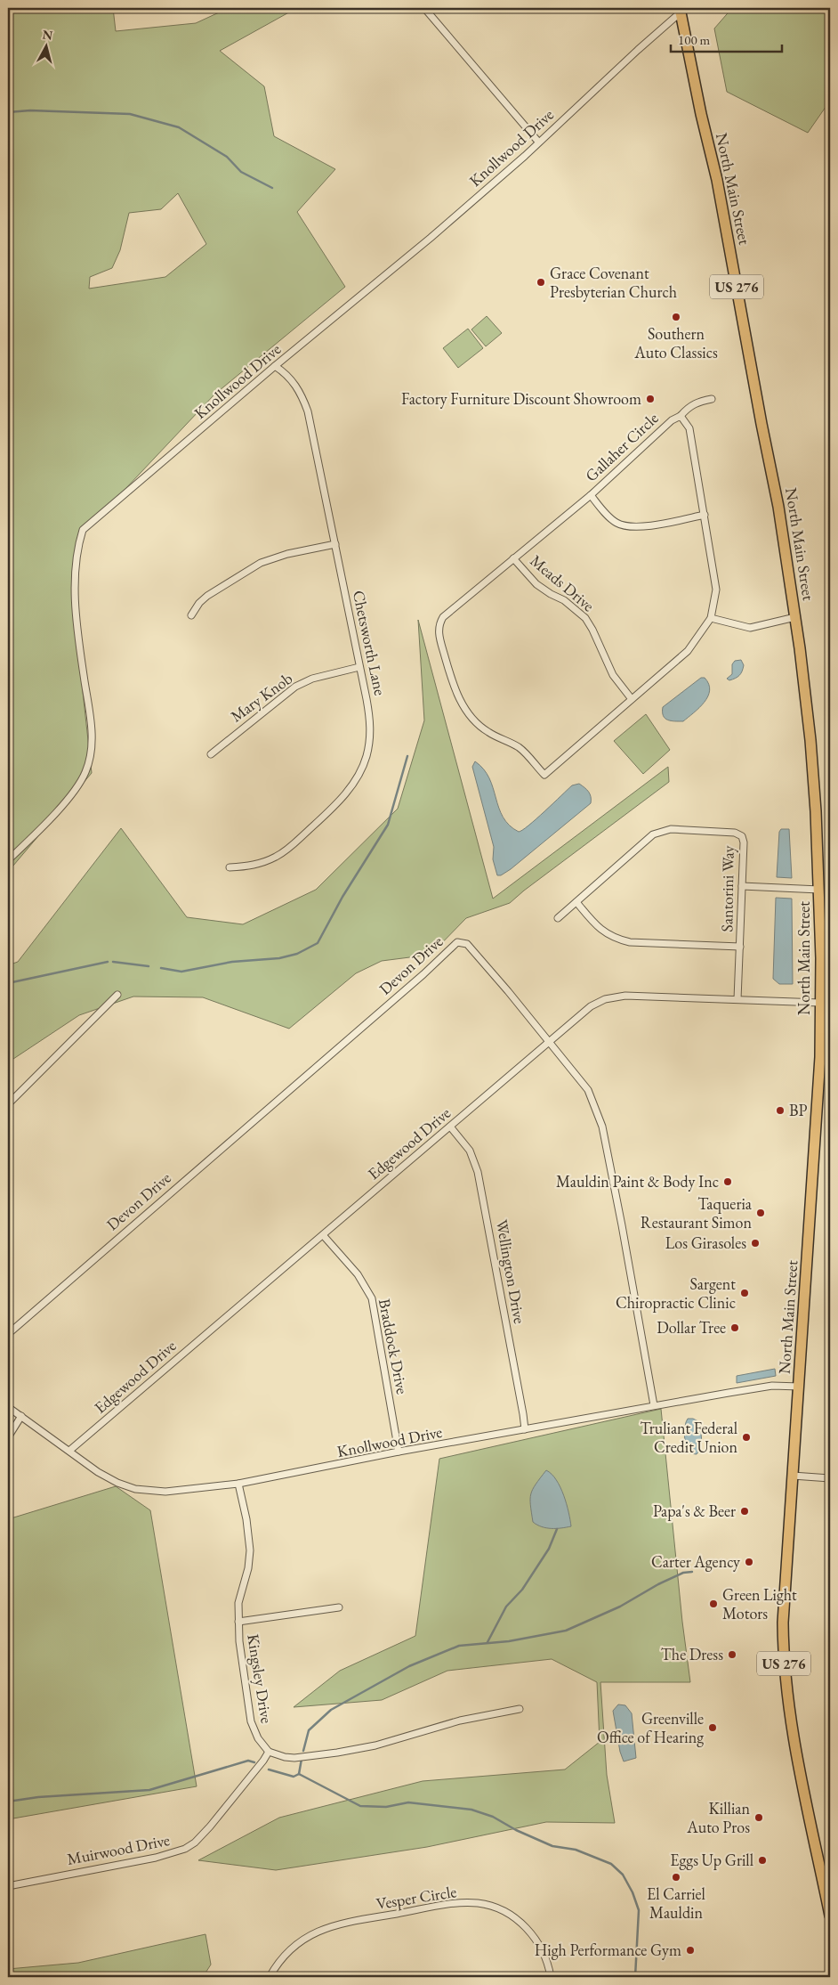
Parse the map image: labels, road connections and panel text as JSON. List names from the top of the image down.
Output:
{
  "streets": {
    "main road": ["North Main Street", "US 276"],
    "street": [
      "Knollwood Drive",
      "Gallaher Circle",
      "Meads Drive",
      "Chetsworth Lane",
      "Mary Knob",
      "Santorini Way",
      "Devon Drive",
      "Edgewood Drive",
      "Wellington Drive",
      "Braddock Drive",
      "Kingsley Drive",
      "Muirwood Drive",
      "Vesper Circle"
    ]
  },
  "crossings": [
    ["Knollwood Drive", "North Main Street"],
    ["Knollwood Drive", "Chetsworth Lane"],
    ["Knollwood Drive", "Devon Drive"],
    ["Knollwood Drive", "Edgewood Drive"],
    ["Knollwood Drive", "Wellington Drive"],
    ["Knollwood Drive", "Braddock Drive"],
    ["Knollwood Drive", "Kingsley Drive"],
    ["North Main Street", "Edgewood Drive"],
    ["Gallaher Circle", "Meads Drive"],
    ["Chetsworth Lane", "Mary Knob"],
    ["Santorini Way", "Edgewood Drive"],
    ["Devon Drive", "Edgewood Drive"],
    ["Edgewood Drive", "Wellington Drive"],
    ["Edgewood Drive", "Braddock Drive"],
    ["Kingsley Drive", "Muirwood Drive"]
  ],
  "places": [
    "Grace Covenant Presbyterian Church",
    "Southern Auto Classics",
    "Factory Furniture Discount Showroom",
    "BP",
    "Mauldin Paint & Body Inc",
    "Taqueria Restaurant Simon",
    "Los Girasoles",
    "Sargent Chiropractic Clinic",
    "Dollar Tree",
    "Truliant Federal Credit Union",
    "Papa's & Beer",
    "Carter Agency",
    "Green Light Motors",
    "The Dress",
    "Greenville Office of Hearing",
    "Killian Auto Pros",
    "Eggs Up Grill",
    "El Carriel Mauldin",
    "High Performance Gym"
  ],
  "scale_bar": "100 m",
  "north": "top"
}
